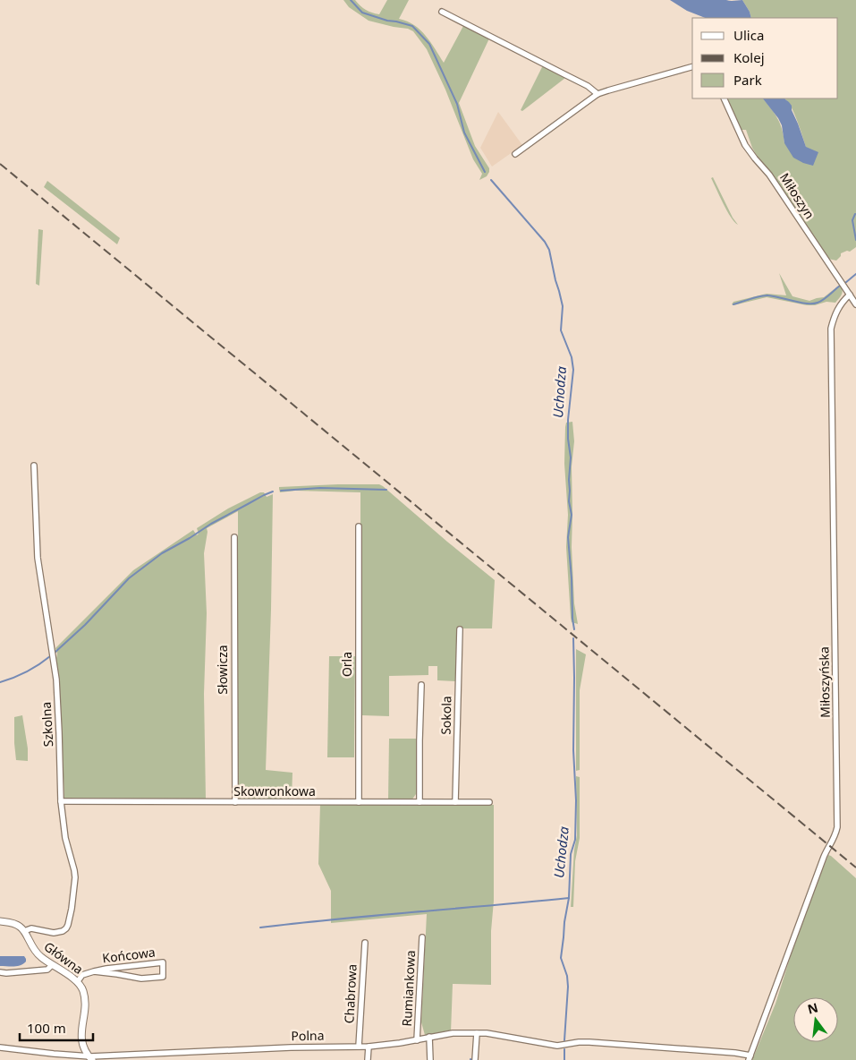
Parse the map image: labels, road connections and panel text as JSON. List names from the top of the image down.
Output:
{
  "streets": {
    "street": [
      "Miłoszyn",
      "Orla",
      "Słowicza",
      "Miłoszyńska",
      "Sokola",
      "Szkolna",
      "Skowronkowa",
      "Końcowa",
      "Główna",
      "Rumiankowa",
      "Chabrowa",
      "Polna"
    ]
  },
  "crossings": [
    ["Miłoszyn", "Miłoszyńska"],
    ["Orla", "Skowronkowa"],
    ["Słowicza", "Skowronkowa"],
    ["Miłoszyńska", "Polna"],
    ["Sokola", "Skowronkowa"],
    ["Szkolna", "Skowronkowa"],
    ["Szkolna", "Główna"],
    ["Końcowa", "Główna"],
    ["Główna", "Polna"],
    ["Rumiankowa", "Polna"],
    ["Chabrowa", "Polna"]
  ],
  "water": ["Uchodza"],
  "legend": ["Ulica", "Kolej", "Park"],
  "scale_bar": "100 m",
  "north": "top"
}
